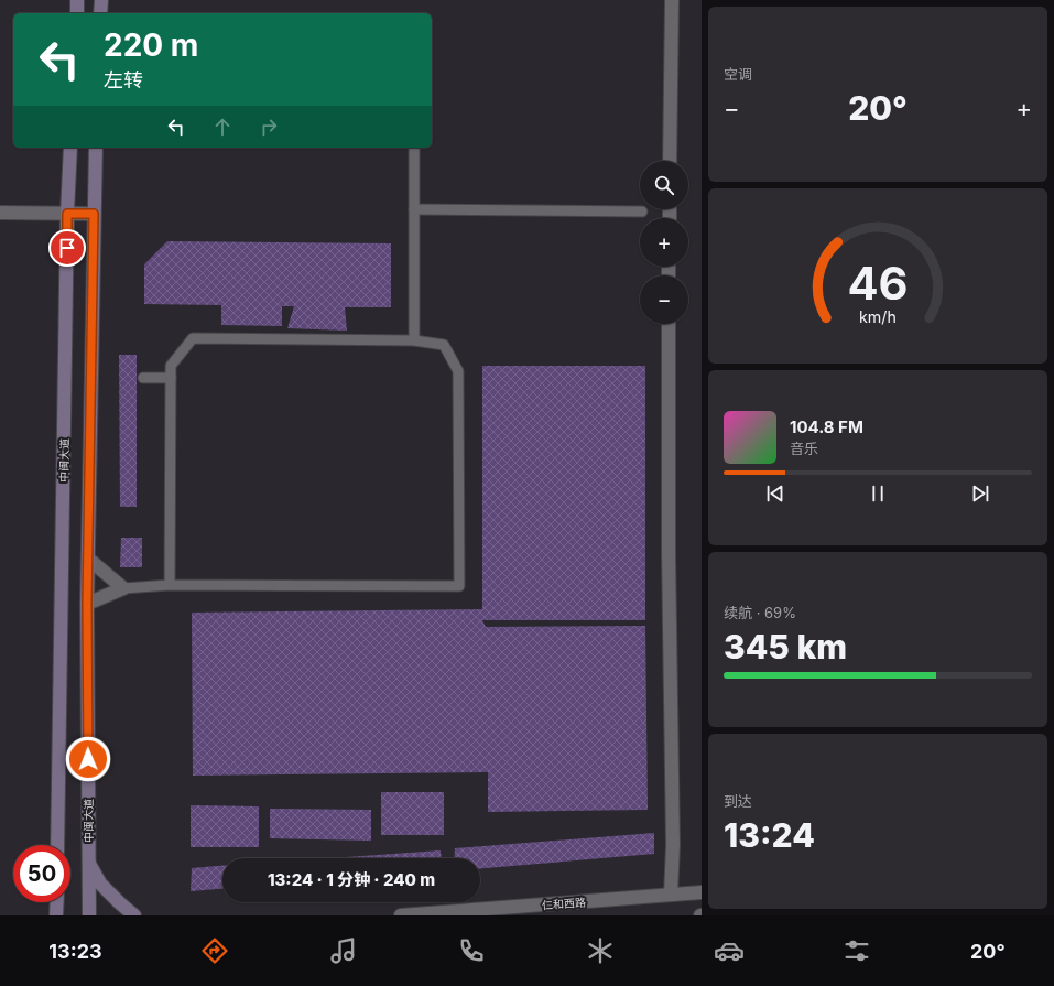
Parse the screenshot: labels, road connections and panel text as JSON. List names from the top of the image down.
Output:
{
  "streets": {
    "main road": ["中闽大道"],
    "street": ["仁和西路"]
  },
  "page": {
    "tile": [
      "空调",
      ["续航 · 69%", "345 km"],
      ["到达", "13:24"]
    ],
    "turn": ["220 m", "左转"],
    "heat": ["−", "20°", "+"],
    "map_buttons": ["+", "−"],
    "song": ["104.8 FM", "音乐"],
    "limit": "50",
    "trip": "13:24 · 1 分钟 · 240 m",
    "tabs": ["13:23", "20°"],
    "gauge": ["46", "km/h"]
  }
}
